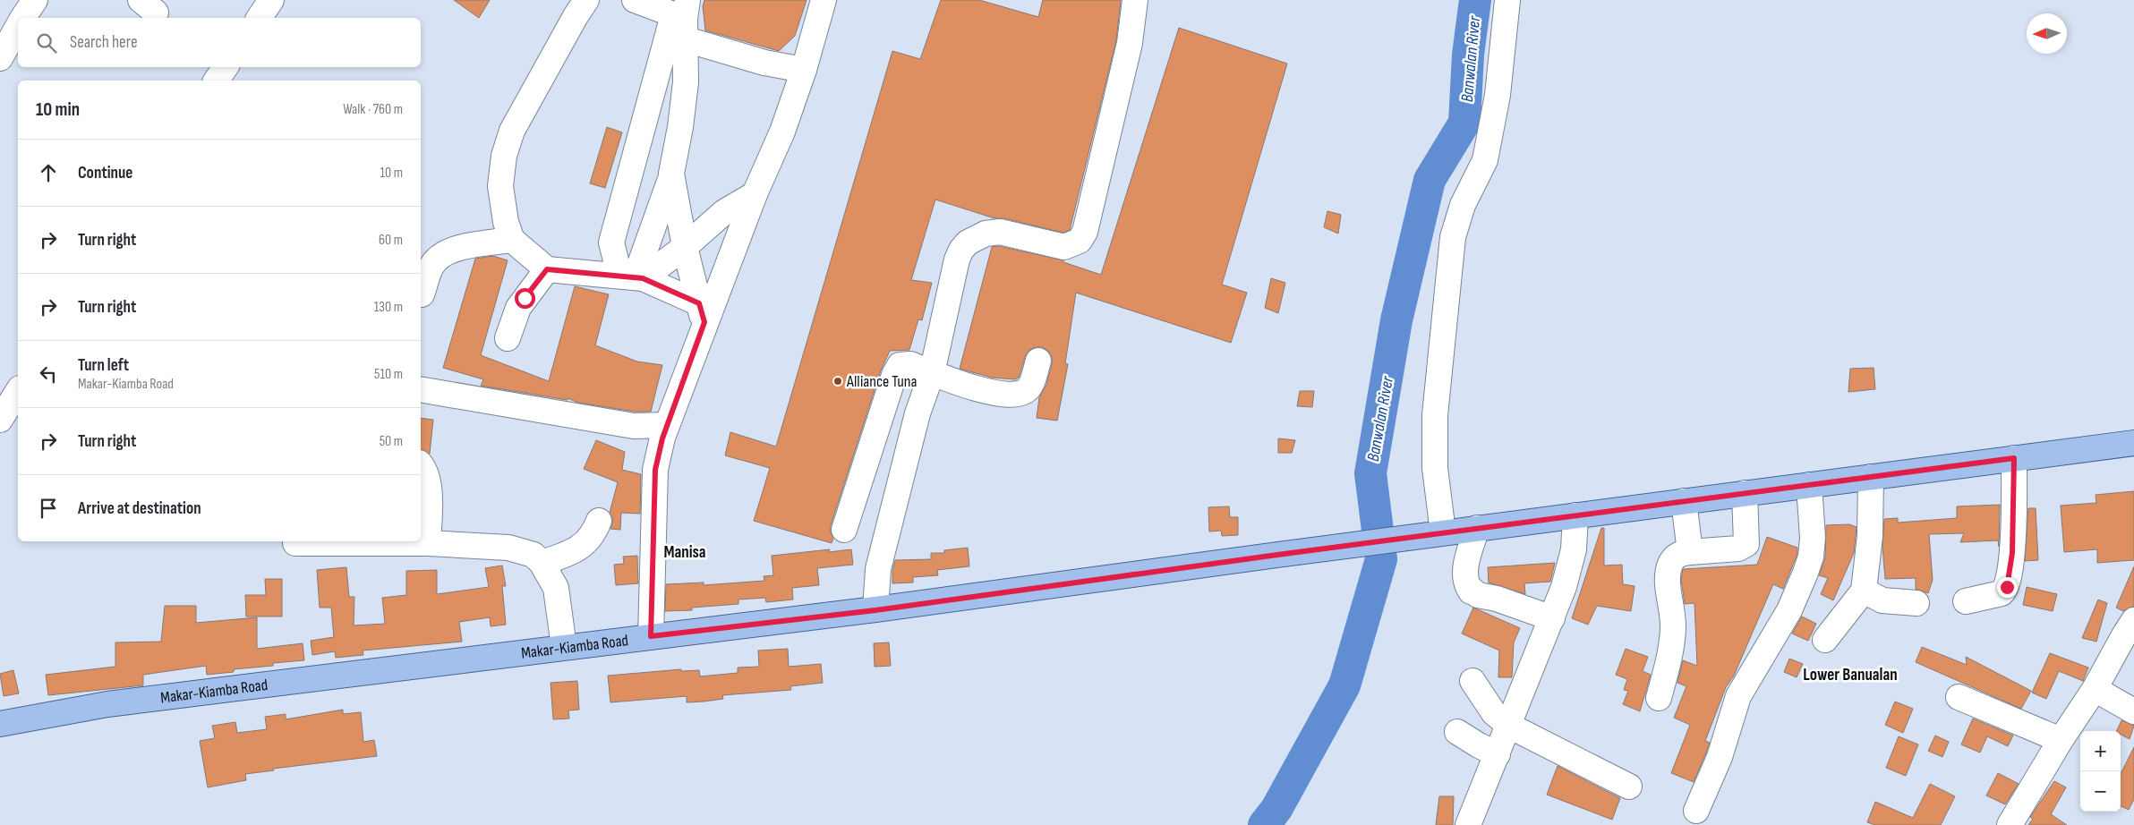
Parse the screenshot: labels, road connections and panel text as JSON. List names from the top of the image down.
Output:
{
  "streets": {
    "main road": ["Makar-Kiamba Road"]
  },
  "districts": ["Manisa", "Lower Banualan"],
  "water": ["Banwalan River"],
  "places": ["Alliance Tuna"],
  "north": "left",
  "page": {
    "search": "Search here",
    "heading": ["10 min", "Walk · 760 m"],
    "list": [
      ["Continue", "10 m"],
      ["Turn right", "60 m"],
      ["Turn right", "130 m"],
      ["Turn left", "Makar-Kiamba Road", "510 m"],
      ["Turn right", "50 m"],
      "Arrive at destination"
    ],
    "map_buttons": ["+", "−"]
  }
}
